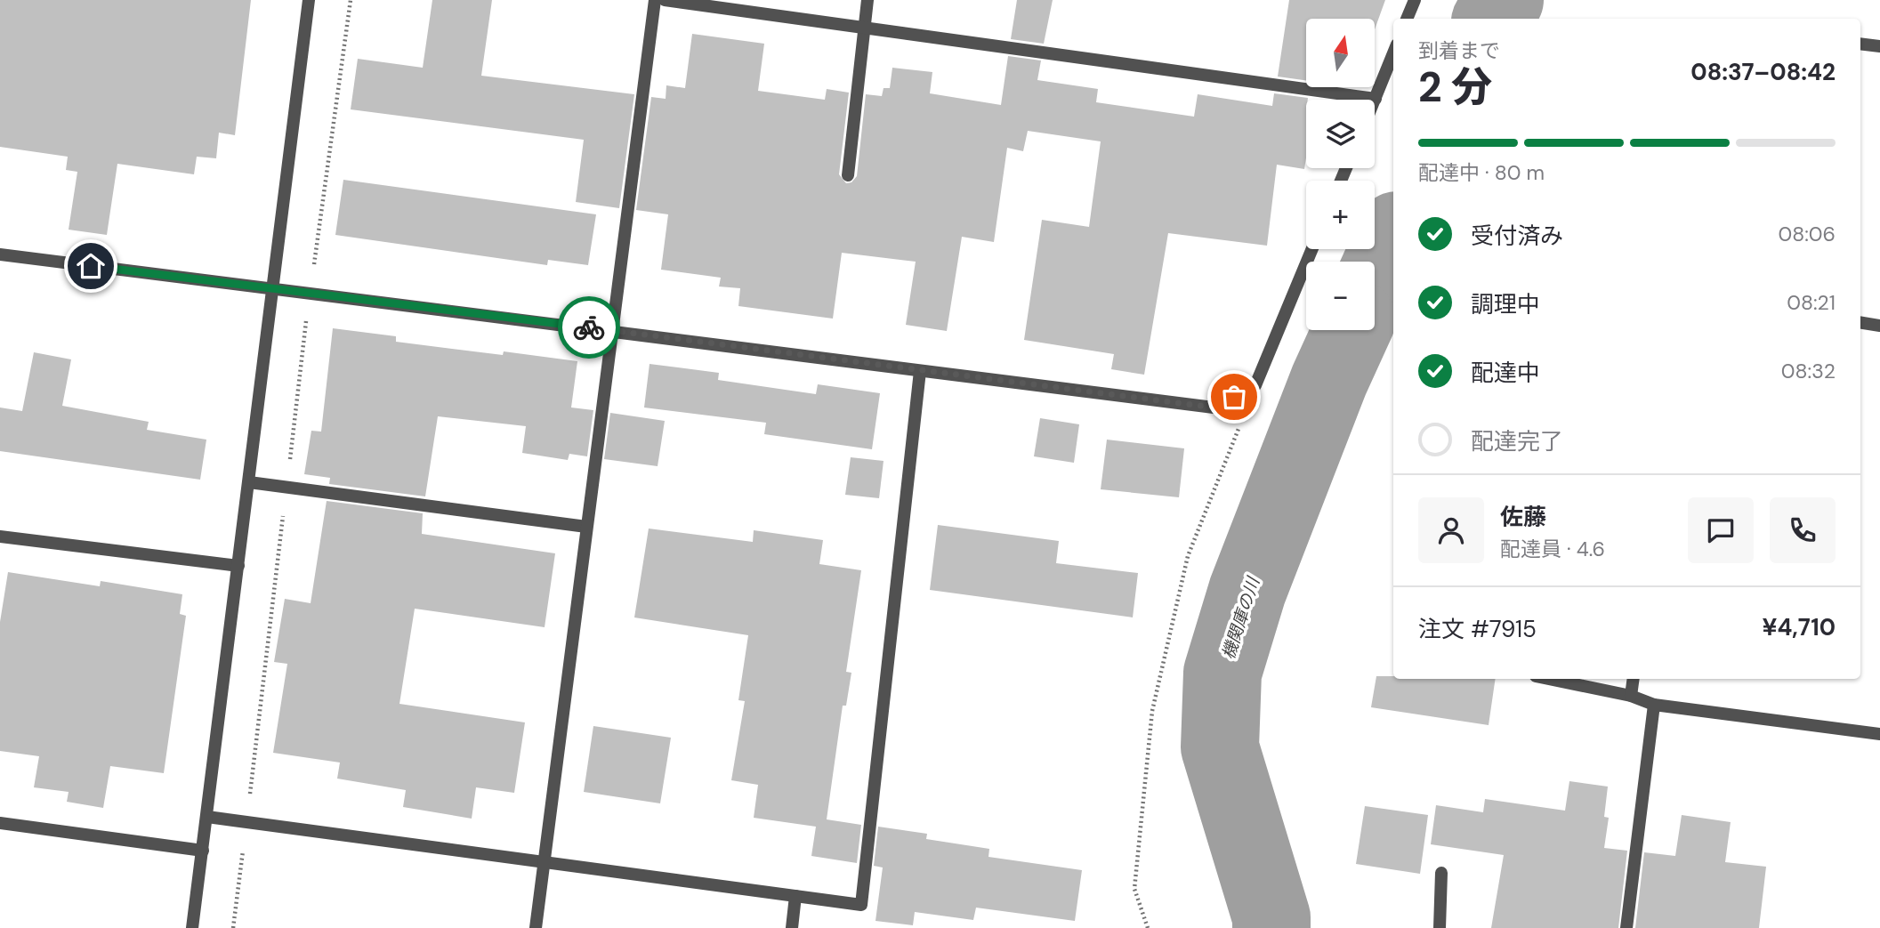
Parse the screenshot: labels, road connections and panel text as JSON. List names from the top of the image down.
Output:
{
  "water": ["機関庫の川"],
  "north": "top",
  "page": {
    "map_buttons": ["+", "−"],
    "heading": ["2 分", "到着まで", "08:37–08:42"],
    "panel": [
      "佐藤",
      "配達員 · 4.6",
      "注文 #7915",
      "¥4,710"
    ],
    "bar": "配達中 · 80 m",
    "list": [
      ["受付済み", "08:06"],
      ["調理中", "08:21"],
      ["配達中", "08:32"],
      "配達完了"
    ]
  }
}
